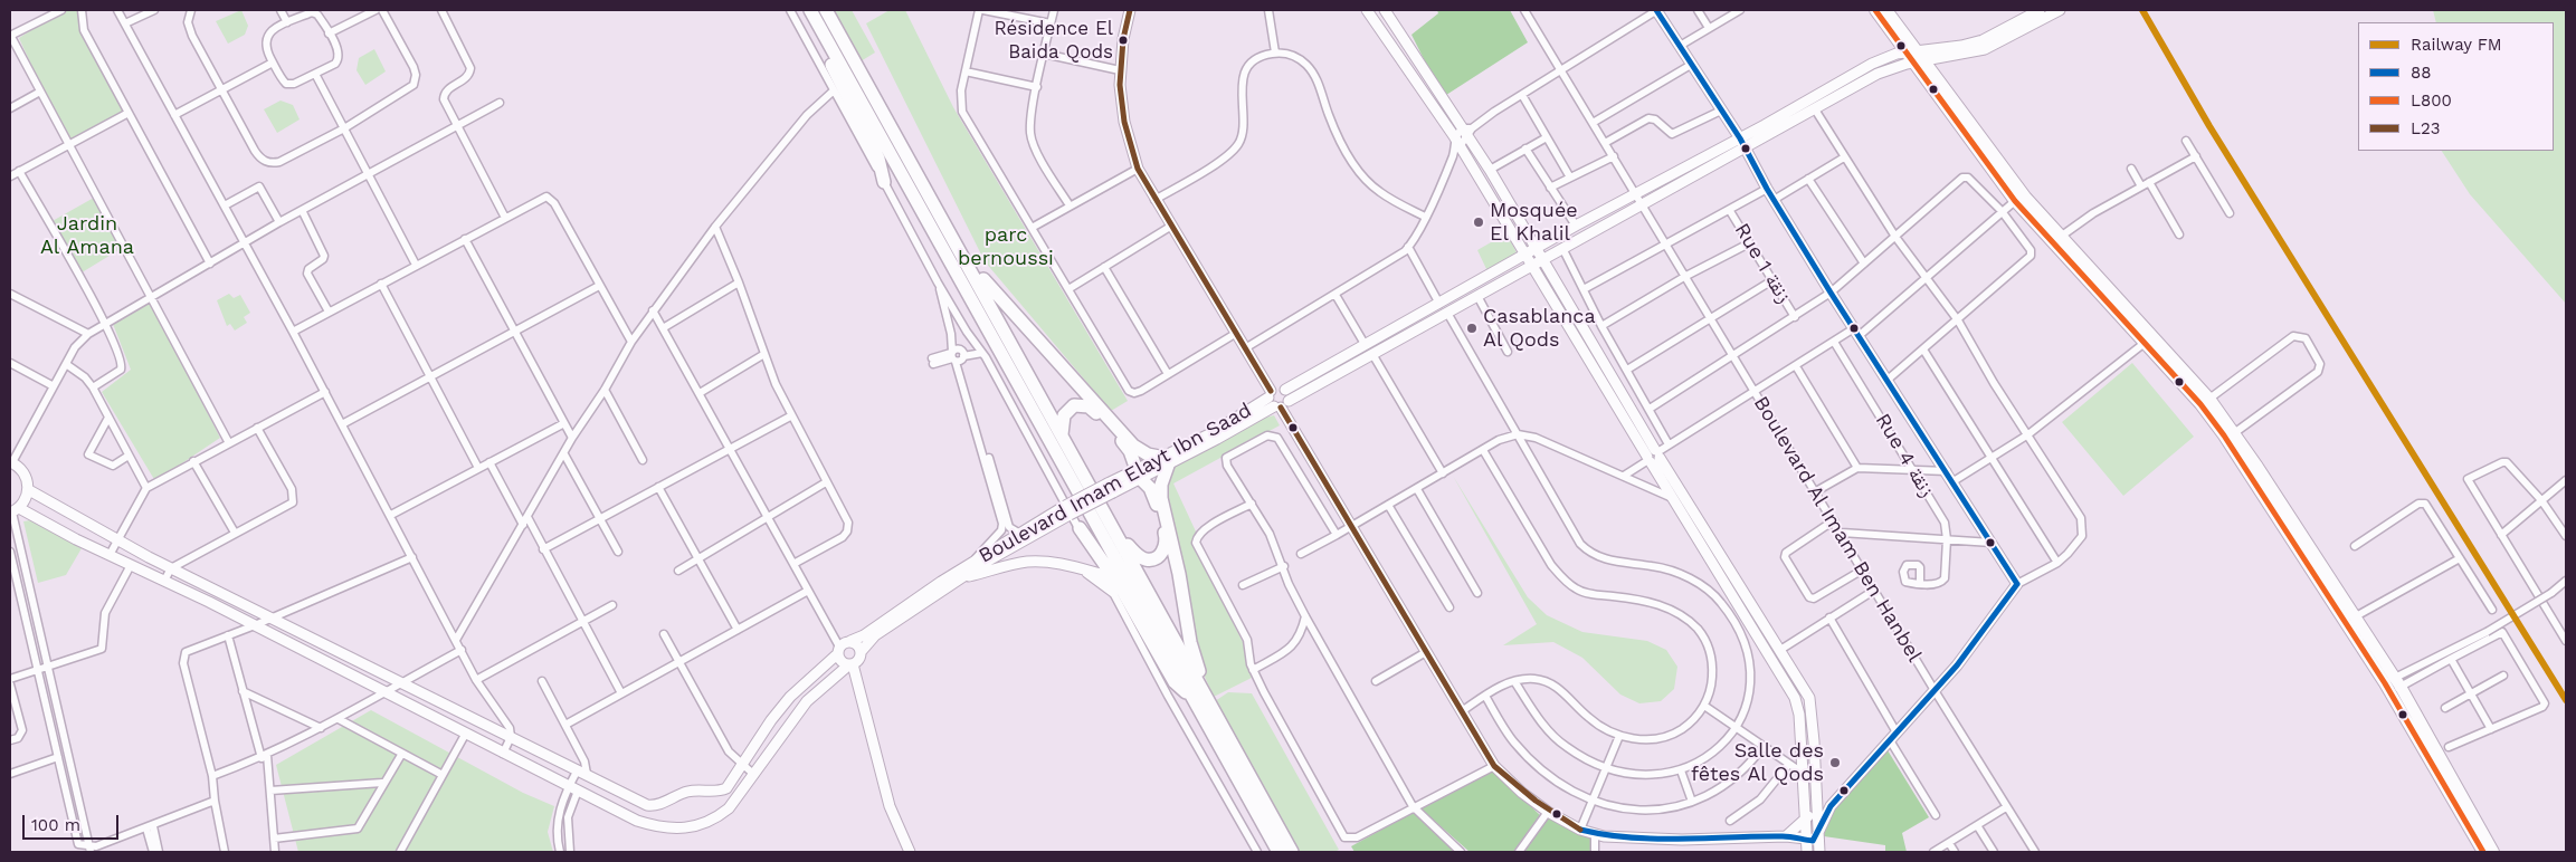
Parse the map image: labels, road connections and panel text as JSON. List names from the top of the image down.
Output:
{
  "streets": {
    "street": [
      "Rue 1 زنقة",
      "Rue 4 زنقة",
      "Boulevard Imam Elayt Ibn Saad",
      "Boulevard Al Imam Ben Hanbel"
    ]
  },
  "crossings": [
    ["Boulevard Imam Elayt Ibn Saad", "Boulevard Al Imam Ben Hanbel"]
  ],
  "parks": ["Jardin Al Amana", "parc bernoussi"],
  "places": [
    "Résidence El Baida Qods",
    "Mosquée El Khalil",
    "Casablanca Al Qods",
    "Salle des fêtes Al Qods"
  ],
  "lines": [
    "rail line FM",
    "transit line 88",
    "transit line L800",
    "transit line L23"
  ],
  "legend": [
    "Railway FM",
    "88",
    "L800",
    "L23"
  ],
  "scale_bar": "100 m"
}
